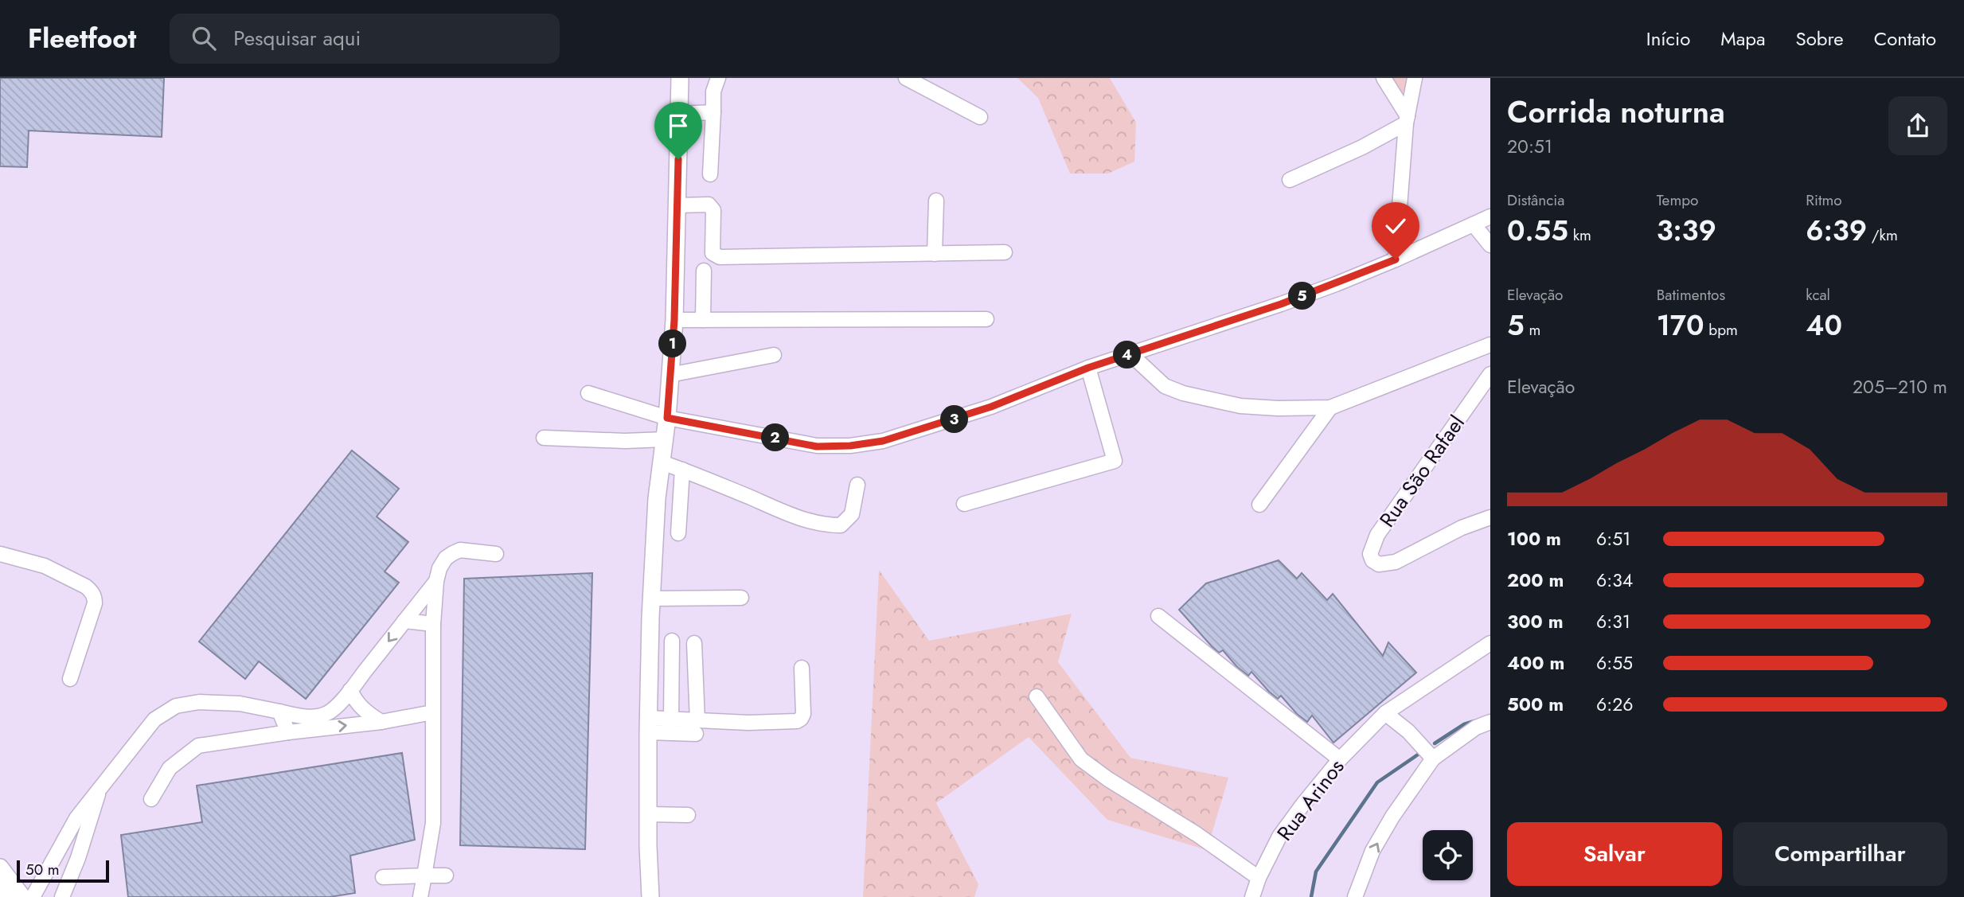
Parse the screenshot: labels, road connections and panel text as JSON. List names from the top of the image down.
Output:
{
  "streets": {
    "street": ["Rua São Rafael", "Rua Arinos"]
  },
  "scale_bar": "50 m",
  "page": {
    "header": "Fleetfoot",
    "search": "Pesquisar aqui",
    "nav": [
      "Início",
      "Mapa",
      "Sobre",
      "Contato"
    ],
    "heading": ["Corrida noturna", "20:51"],
    "stats": [
      ["Distância", "0.55 km"],
      ["Tempo", "3:39"],
      ["Ritmo", "6:39 /km"],
      ["Elevação", "5 m"],
      ["Batimentos", "170 bpm"],
      ["kcal", "40"]
    ],
    "pins": [
      "5",
      "1",
      "4",
      "3",
      "2"
    ],
    "chart": ["Elevação", "205–210 m"],
    "list": [
      {
        "name": "100 m",
        "note": "6:51"
      },
      {
        "name": "200 m",
        "note": "6:34"
      },
      {
        "name": "300 m",
        "note": "6:31"
      },
      {
        "name": "400 m",
        "note": "6:55"
      },
      {
        "name": "500 m",
        "note": "6:26"
      }
    ],
    "buttons": ["Salvar", "Compartilhar"],
    "scale": "50 m"
  }
}
